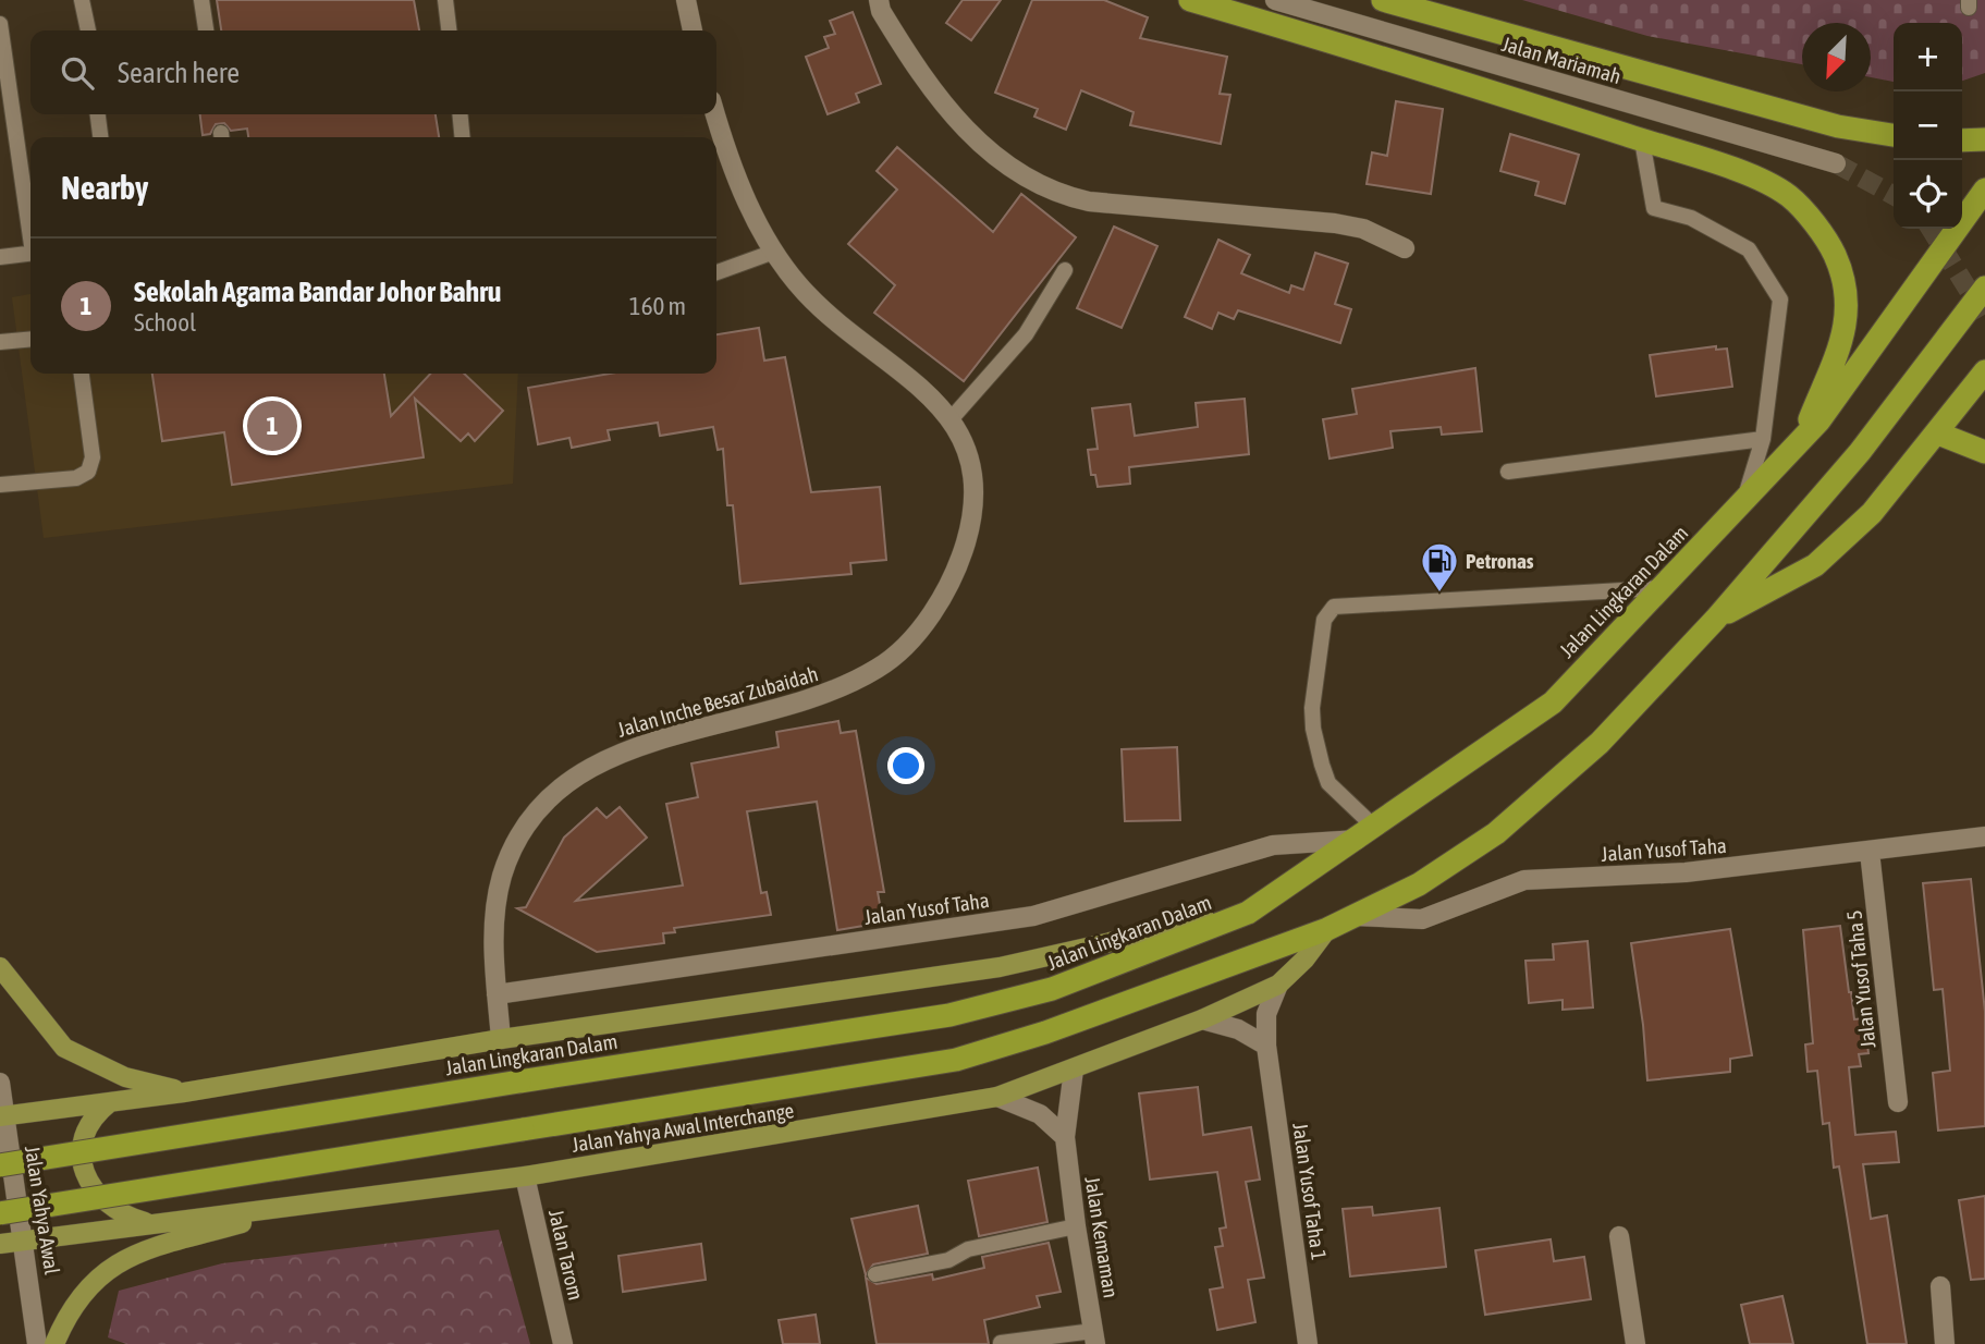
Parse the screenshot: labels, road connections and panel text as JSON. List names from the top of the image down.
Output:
{
  "streets": {
    "highway": ["Jalan Lingkaran Dalam"],
    "main road": ["Jalan Yahya Awal Interchange"],
    "street": [
      "Jalan Mariamah",
      "Jalan Inche Besar Zubaidah",
      "Jalan Yusof Taha",
      "Jalan Yusof Taha 5",
      "Jalan Yusof Taha 1",
      "Jalan Yahya Awal",
      "Jalan Kemaman",
      "Jalan Tarom"
    ]
  },
  "crossings": [
    ["Jalan Lingkaran Dalam", "Jalan Yusof Taha"],
    ["Jalan Inche Besar Zubaidah", "Jalan Yusof Taha"],
    ["Jalan Yusof Taha", "Jalan Yusof Taha 5"],
    ["Jalan Yahya Awal Interchange", "Jalan Yusof Taha 1"],
    ["Jalan Yahya Awal Interchange", "Jalan Yahya Awal"],
    ["Jalan Yahya Awal Interchange", "Jalan Kemaman"],
    ["Jalan Yahya Awal Interchange", "Jalan Tarom"]
  ],
  "places": {
    "fuel station": ["Petronas"]
  },
  "north": "bottom left",
  "page": {
    "map_buttons": ["+", "−"],
    "search": "Search here",
    "heading": "Nearby",
    "list": [
      {
        "mark": "1",
        "name": "Sekolah Agama Bandar Johor Bahru",
        "note": "School",
        "value": "160 m"
      }
    ],
    "pins": "1"
  }
}
